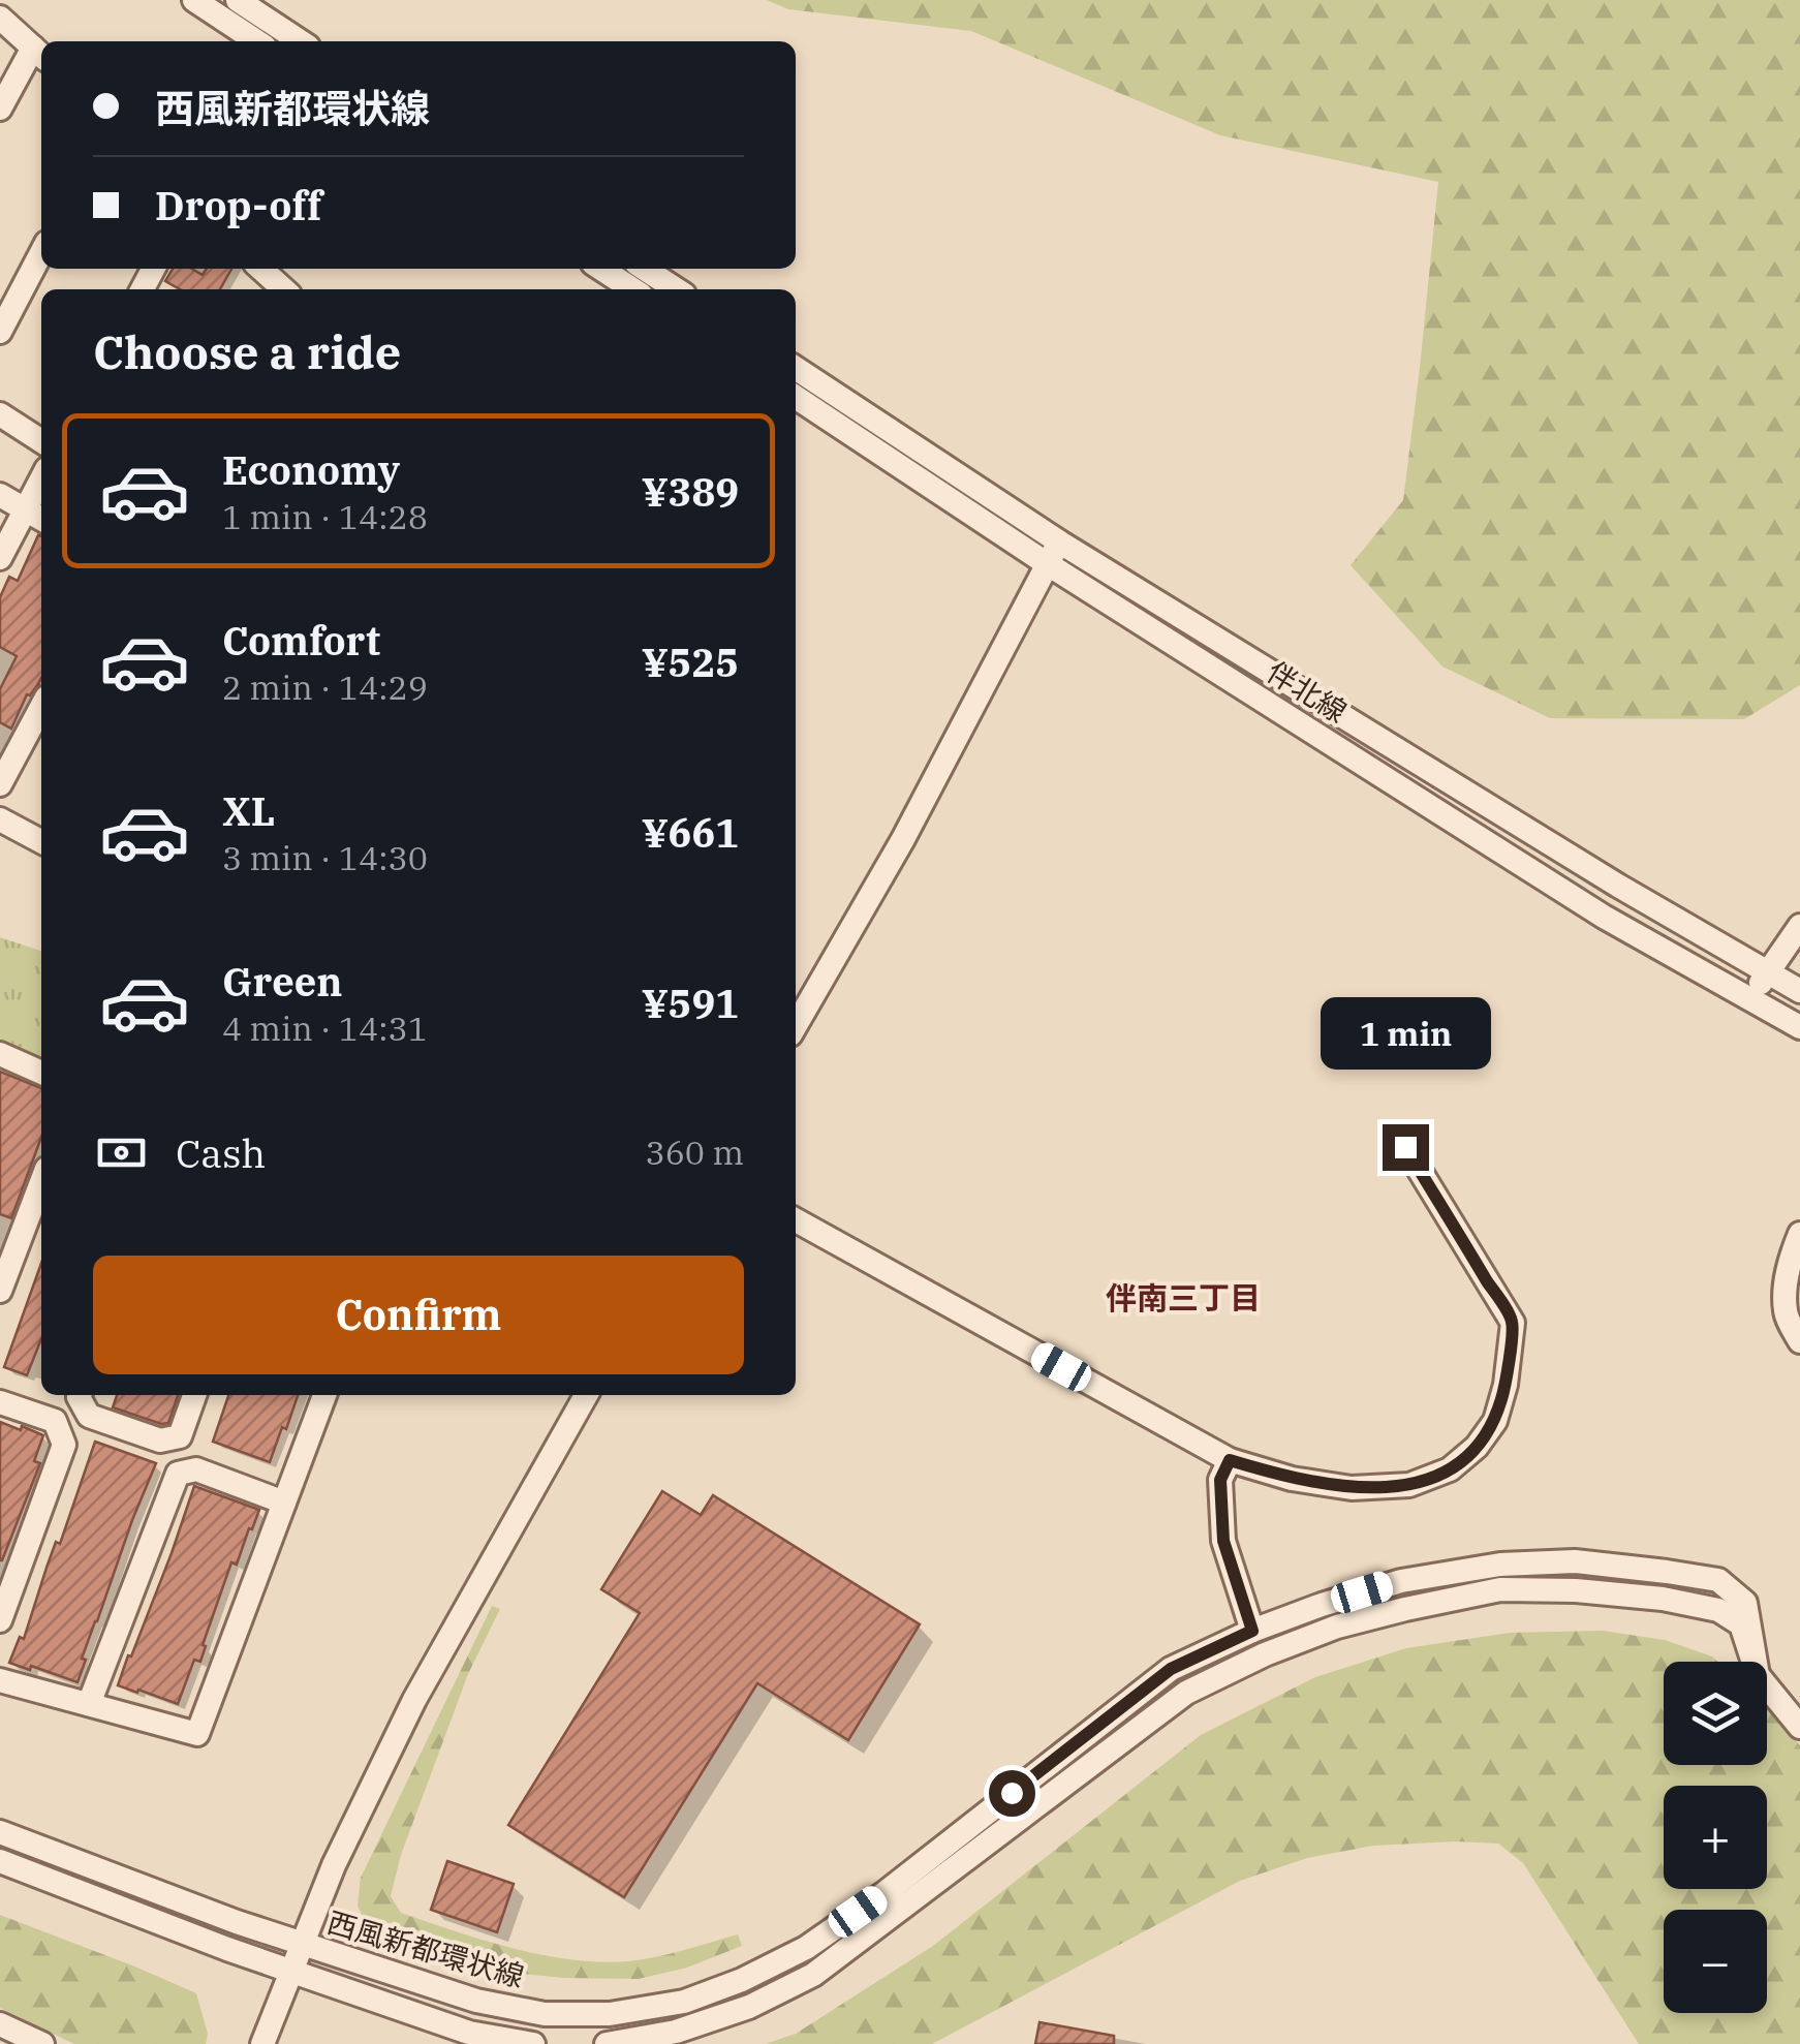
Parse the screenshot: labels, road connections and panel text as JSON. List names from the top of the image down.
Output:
{
  "streets": {
    "street": ["伴北線", "西風新都環状線"]
  },
  "districts": ["伴南三丁目"],
  "page": {
    "banner": ["西風新都環状線", "Drop-off"],
    "heading": "Choose a ride",
    "list": [
      {
        "name": "Economy",
        "note": "1 min · 14:28",
        "value": "¥389"
      },
      {
        "name": "Comfort",
        "note": "2 min · 14:29",
        "value": "¥525"
      },
      {
        "name": "XL",
        "note": "3 min · 14:30",
        "value": "¥661"
      },
      {
        "name": "Green",
        "note": "4 min · 14:31",
        "value": "¥591"
      }
    ],
    "bubble": "1 min",
    "pay": ["Cash", "360 m"],
    "buttons": "Confirm",
    "map_buttons": ["+", "−"]
  }
}
